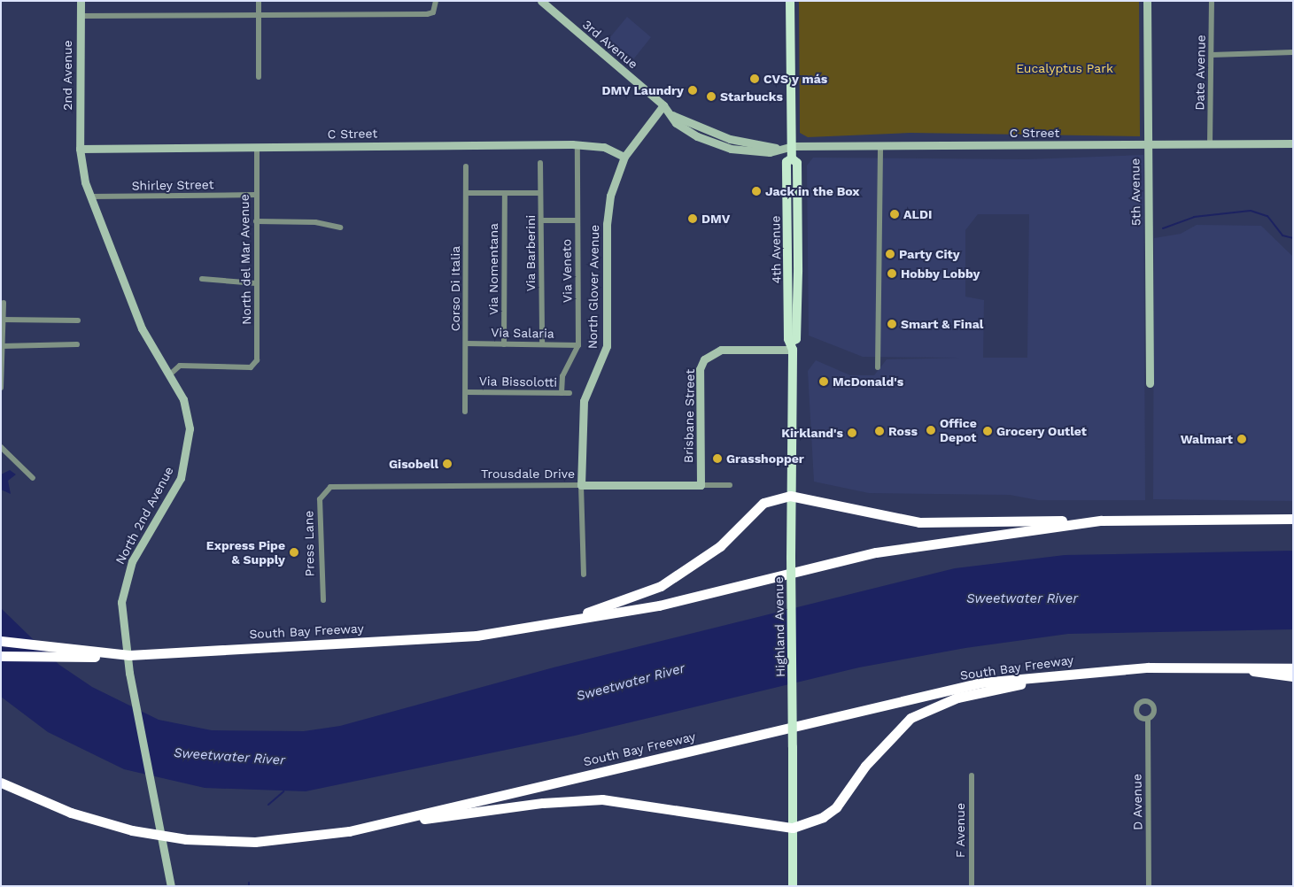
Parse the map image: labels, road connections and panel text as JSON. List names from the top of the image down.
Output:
{
  "streets": {
    "highway": ["South Bay Freeway"],
    "main road": ["4th Avenue", "Highland Avenue"],
    "street": [
      "3rd Avenue",
      "Date Avenue",
      "2nd Avenue",
      "C Street",
      "Shirley Street",
      "5th Avenue",
      "Via Barberini",
      "North del Mar Avenue",
      "Via Nomentana",
      "Via Veneto",
      "North Glover Avenue",
      "Corso Di Italia",
      "Via Salaria",
      "Via Bissolotti",
      "Brisbane Street",
      "Trousdale Drive",
      "North 2nd Avenue",
      "Press Lane",
      "D Avenue",
      "F Avenue"
    ]
  },
  "crossings": [
    ["3rd Avenue", "C Street"],
    ["3rd Avenue", "North Glover Avenue"],
    ["Date Avenue", "C Street"],
    ["2nd Avenue", "C Street"],
    ["2nd Avenue", "North 2nd Avenue"],
    ["C Street", "5th Avenue"],
    ["C Street", "4th Avenue"],
    ["C Street", "North del Mar Avenue"],
    ["C Street", "Via Veneto"],
    ["C Street", "North Glover Avenue"],
    ["C Street", "North 2nd Avenue"],
    ["Shirley Street", "North del Mar Avenue"],
    ["Shirley Street", "North 2nd Avenue"],
    ["4th Avenue", "Brisbane Street"],
    ["4th Avenue", "Highland Avenue"],
    ["Via Barberini", "Via Salaria"],
    ["North del Mar Avenue", "North 2nd Avenue"],
    ["Via Nomentana", "Via Salaria"],
    ["Via Veneto", "Via Salaria"],
    ["Via Veneto", "Via Bissolotti"],
    ["North Glover Avenue", "Trousdale Drive"],
    ["Corso Di Italia", "Via Salaria"],
    ["Corso Di Italia", "Via Bissolotti"],
    ["Brisbane Street", "Trousdale Drive"],
    ["Trousdale Drive", "Press Lane"]
  ],
  "water": ["Sweetwater River"],
  "parks": ["Eucalyptus Park"],
  "places": [
    "CVS y más",
    "DMV Laundry",
    "Starbucks",
    "Jack in the Box",
    "ALDI",
    "DMV",
    "Party City",
    "Hobby Lobby",
    "Smart & Final",
    "McDonald's",
    "Office Depot",
    "Ross",
    "Grocery Outlet",
    "Kirkland's",
    "Walmart",
    "Grasshopper",
    "Gisobell",
    "Express Pipe & Supply"
  ]
}
